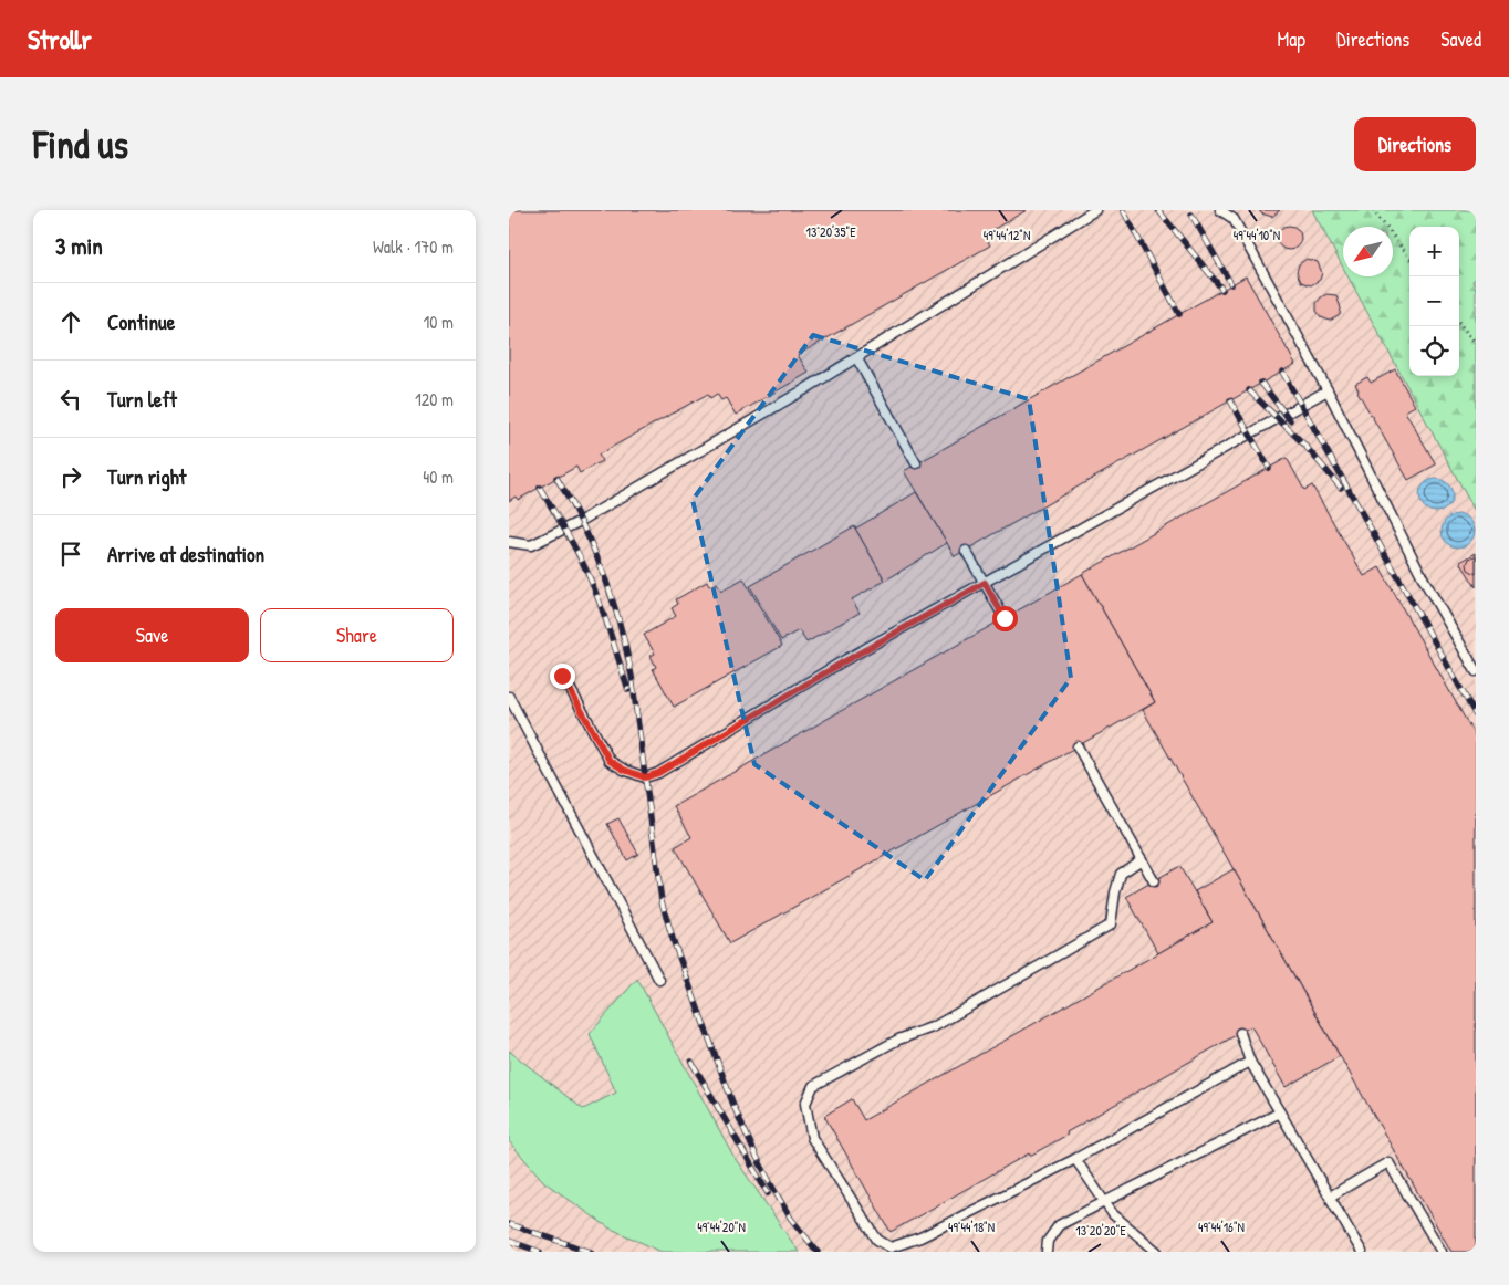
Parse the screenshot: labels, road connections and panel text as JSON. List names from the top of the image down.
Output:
{
  "north": "bottom left",
  "page": {
    "header": "Strollr",
    "nav": ["Map", "Directions", "Saved"],
    "buttons": [
      "Directions",
      ["Save", "Share"]
    ],
    "title": "Find us",
    "heading": ["3 min", "Walk · 170 m"],
    "map_buttons": ["+", "−"],
    "list": [
      ["Continue", "10 m"],
      ["Turn left", "120 m"],
      ["Turn right", "40 m"],
      "Arrive at destination"
    ]
  },
  "coordinates": [
    "13°20'35\"E",
    "49°44'12\"N",
    "49°44'10\"N",
    "49°44'20\"N",
    "49°44'18\"N",
    "49°44'16\"N",
    "13°20'20\"E"
  ]
}
